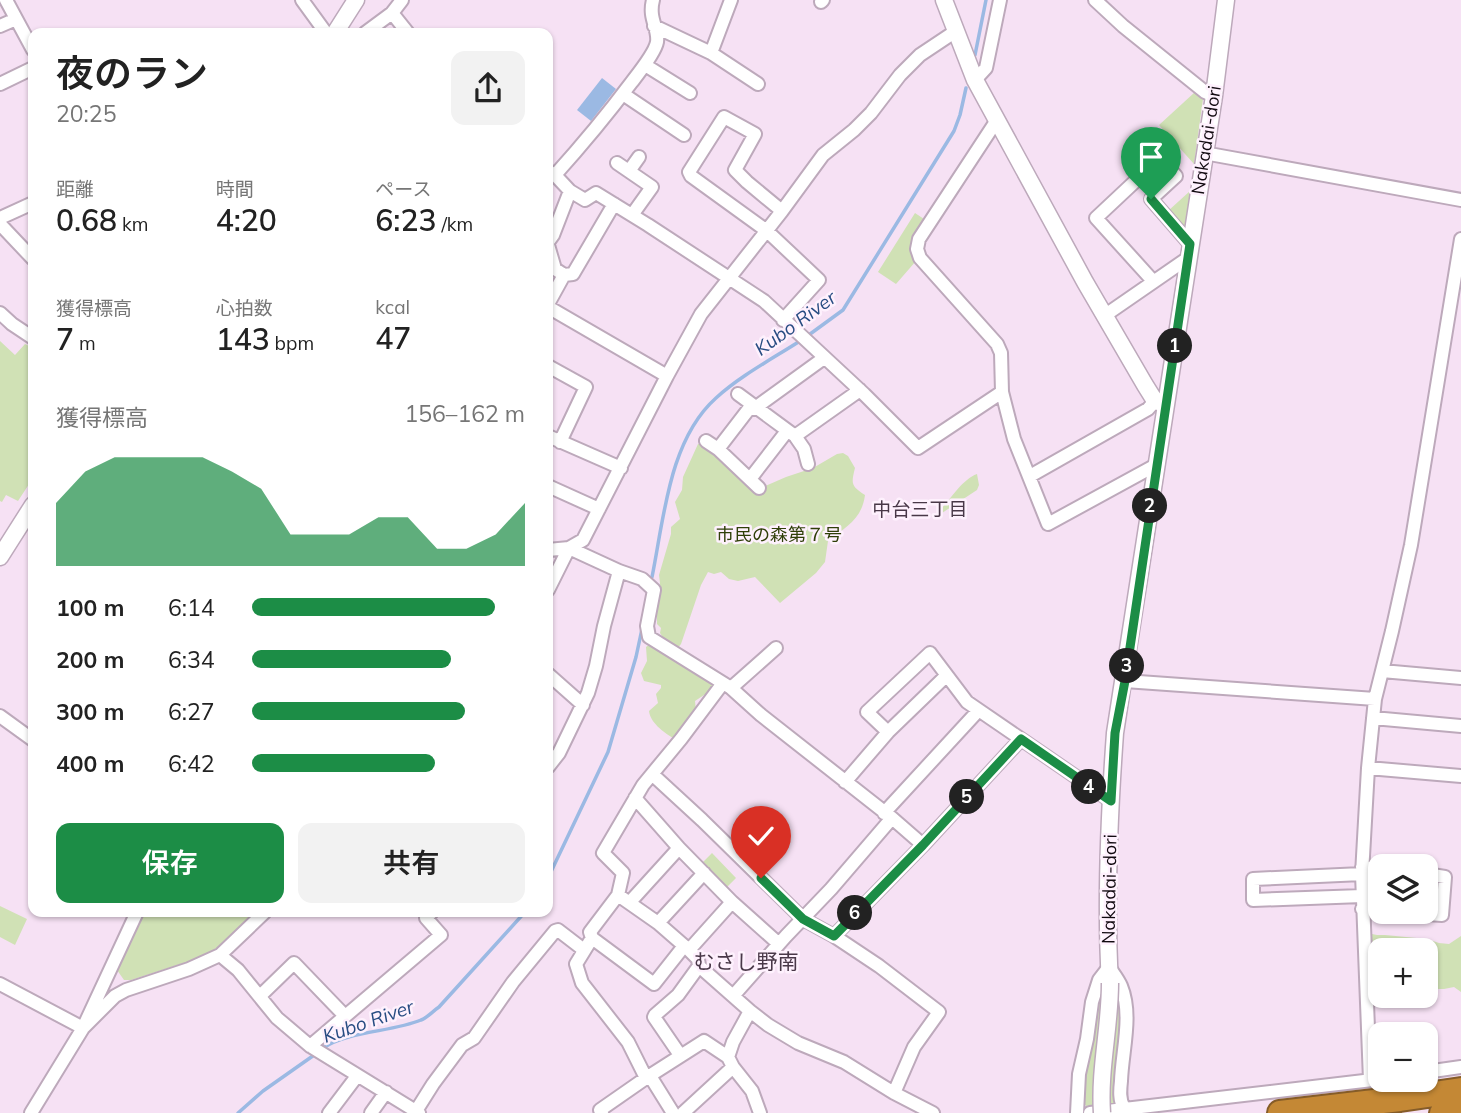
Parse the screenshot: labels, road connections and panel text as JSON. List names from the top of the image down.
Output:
{
  "streets": {
    "street": ["Nakadai-dori"]
  },
  "districts": ["中台三丁目", "むさし野南"],
  "water": ["Kubo River"],
  "parks": ["市民の森第７号"],
  "page": {
    "heading": ["夜のラン", "20:25"],
    "stats": [
      ["距離", "0.68 km"],
      ["時間", "4:20"],
      ["ペース", "6:23 /km"],
      ["獲得標高", "7 m"],
      ["心拍数", "143 bpm"],
      ["kcal", "47"]
    ],
    "pins": [
      "1",
      "2",
      "3",
      "4",
      "5",
      "6"
    ],
    "chart": ["獲得標高", "156–162 m"],
    "list": [
      {
        "name": "100 m",
        "note": "6:14"
      },
      {
        "name": "200 m",
        "note": "6:34"
      },
      {
        "name": "300 m",
        "note": "6:27"
      },
      {
        "name": "400 m",
        "note": "6:42"
      }
    ],
    "buttons": ["保存", "共有"],
    "map_buttons": ["+", "−"]
  }
}
